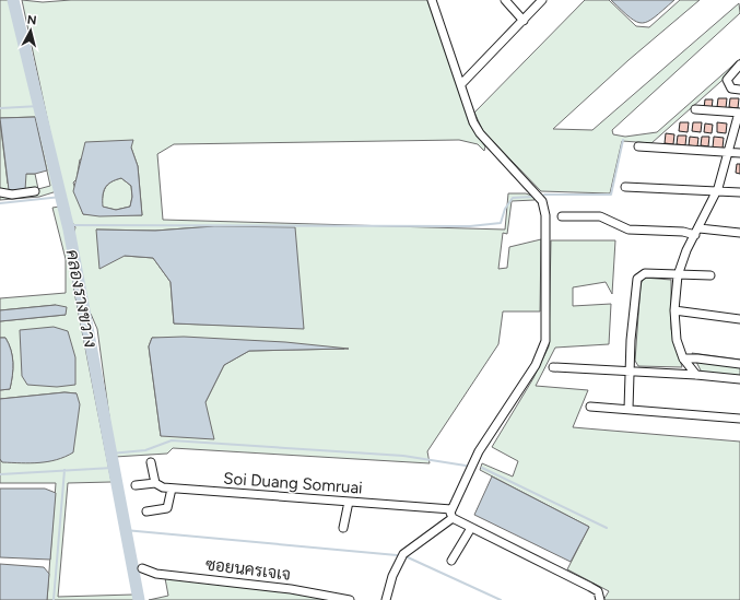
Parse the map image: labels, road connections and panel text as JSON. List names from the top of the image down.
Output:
{
  "streets": {
    "street": ["Soi Duang Somruai", "ซอยนครเจเจ"]
  },
  "water": ["คลองรางขวาง"],
  "north": "top"
}
